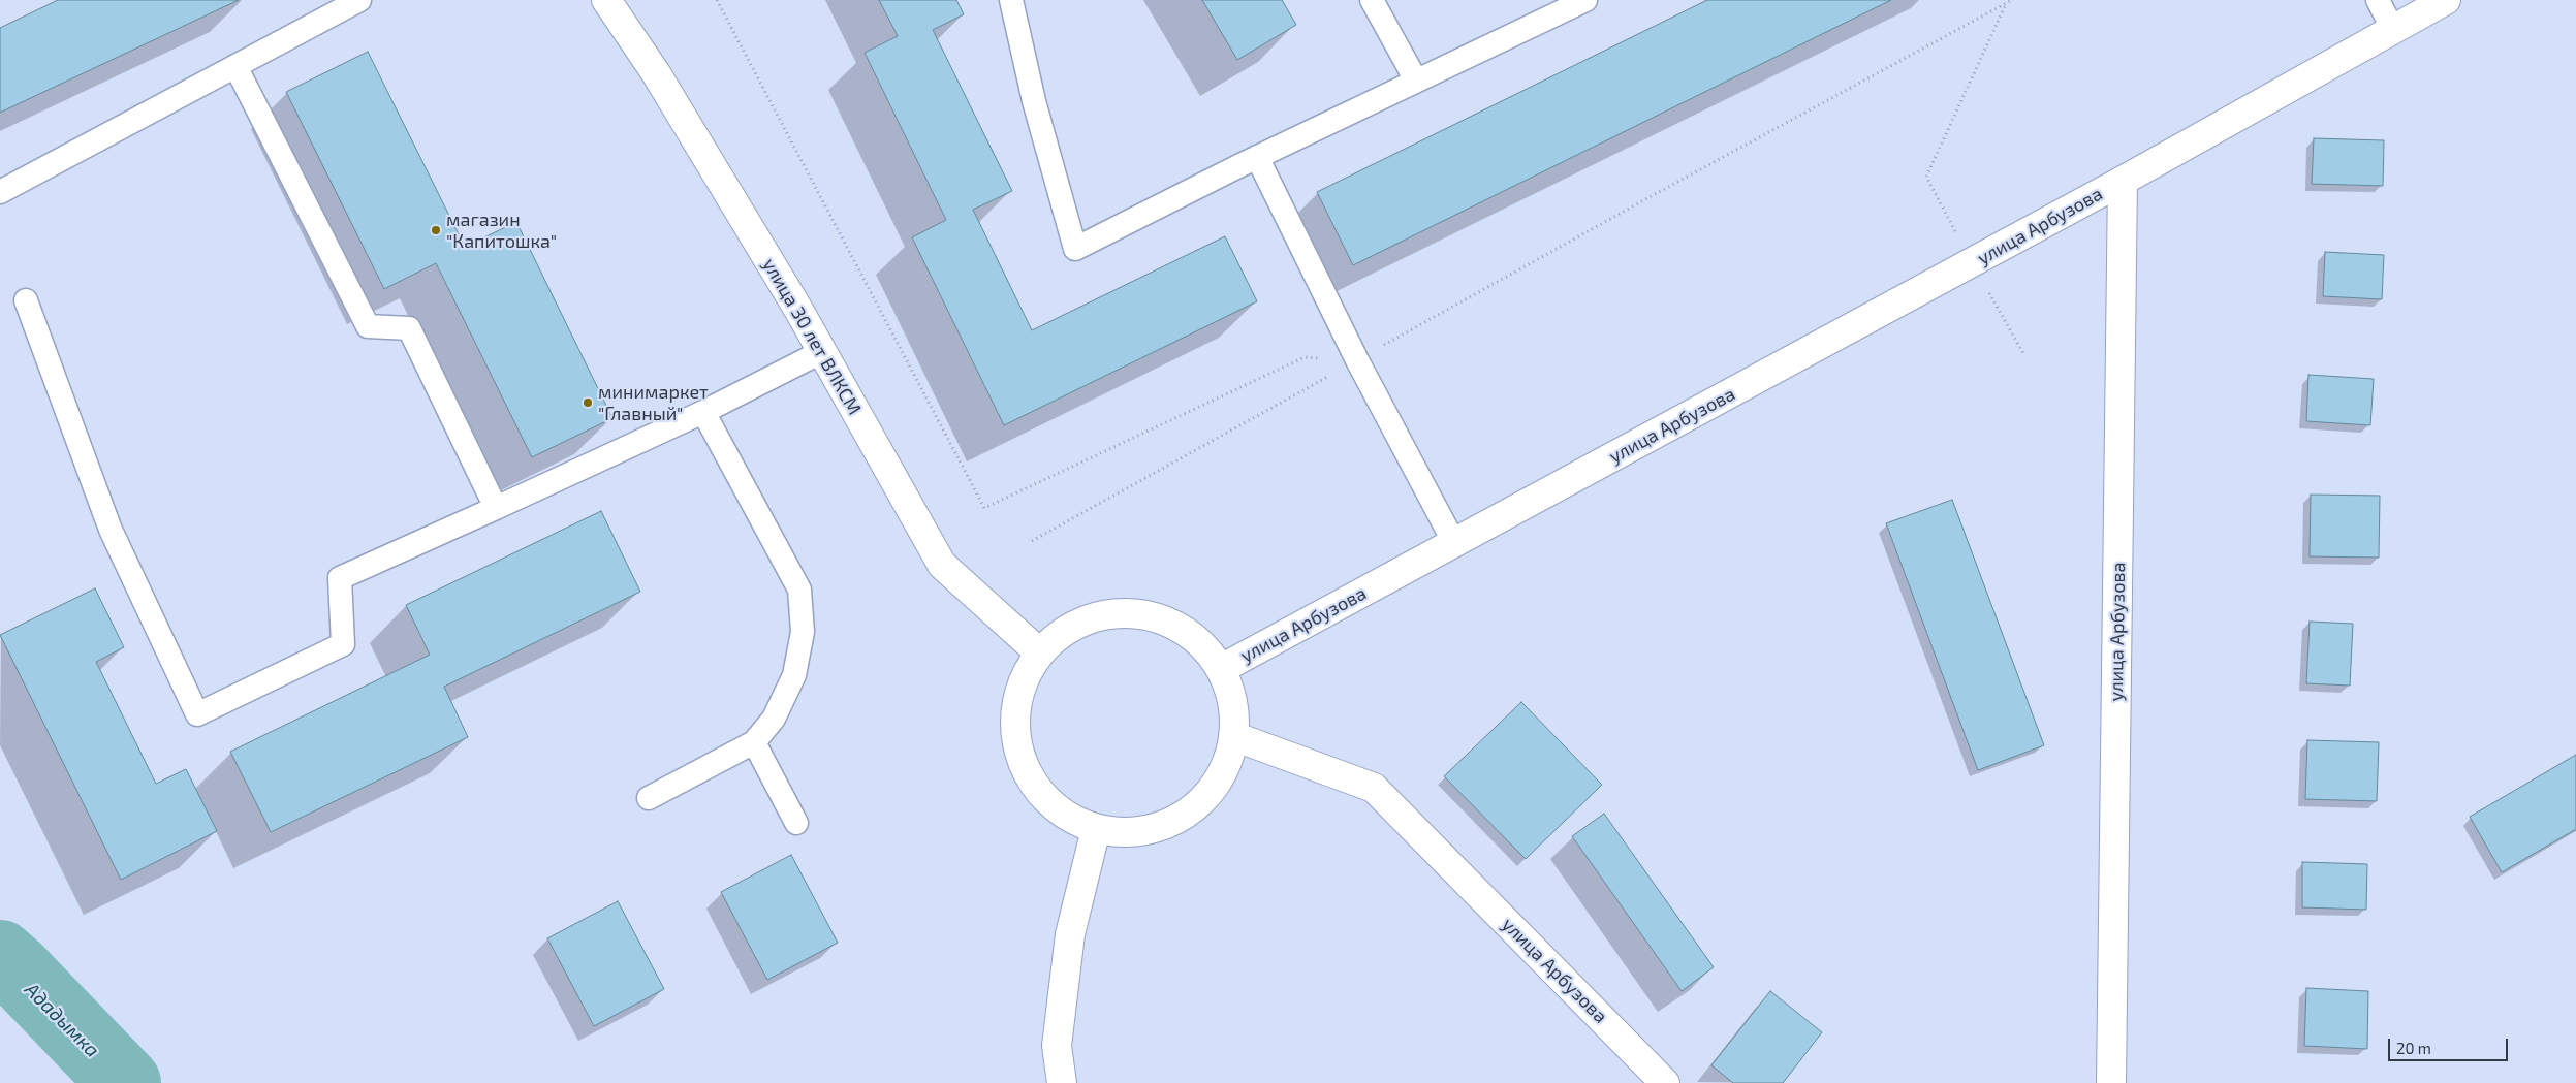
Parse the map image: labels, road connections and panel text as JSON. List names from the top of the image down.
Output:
{
  "streets": {
    "street": ["улица Арбузова", "улица 30 лет ВЛКСМ"]
  },
  "water": ["Ададымка"],
  "places": ["магазин \"Капитошка\"", "минимаркет \"Главный\""],
  "scale_bar": "20 m"
}
